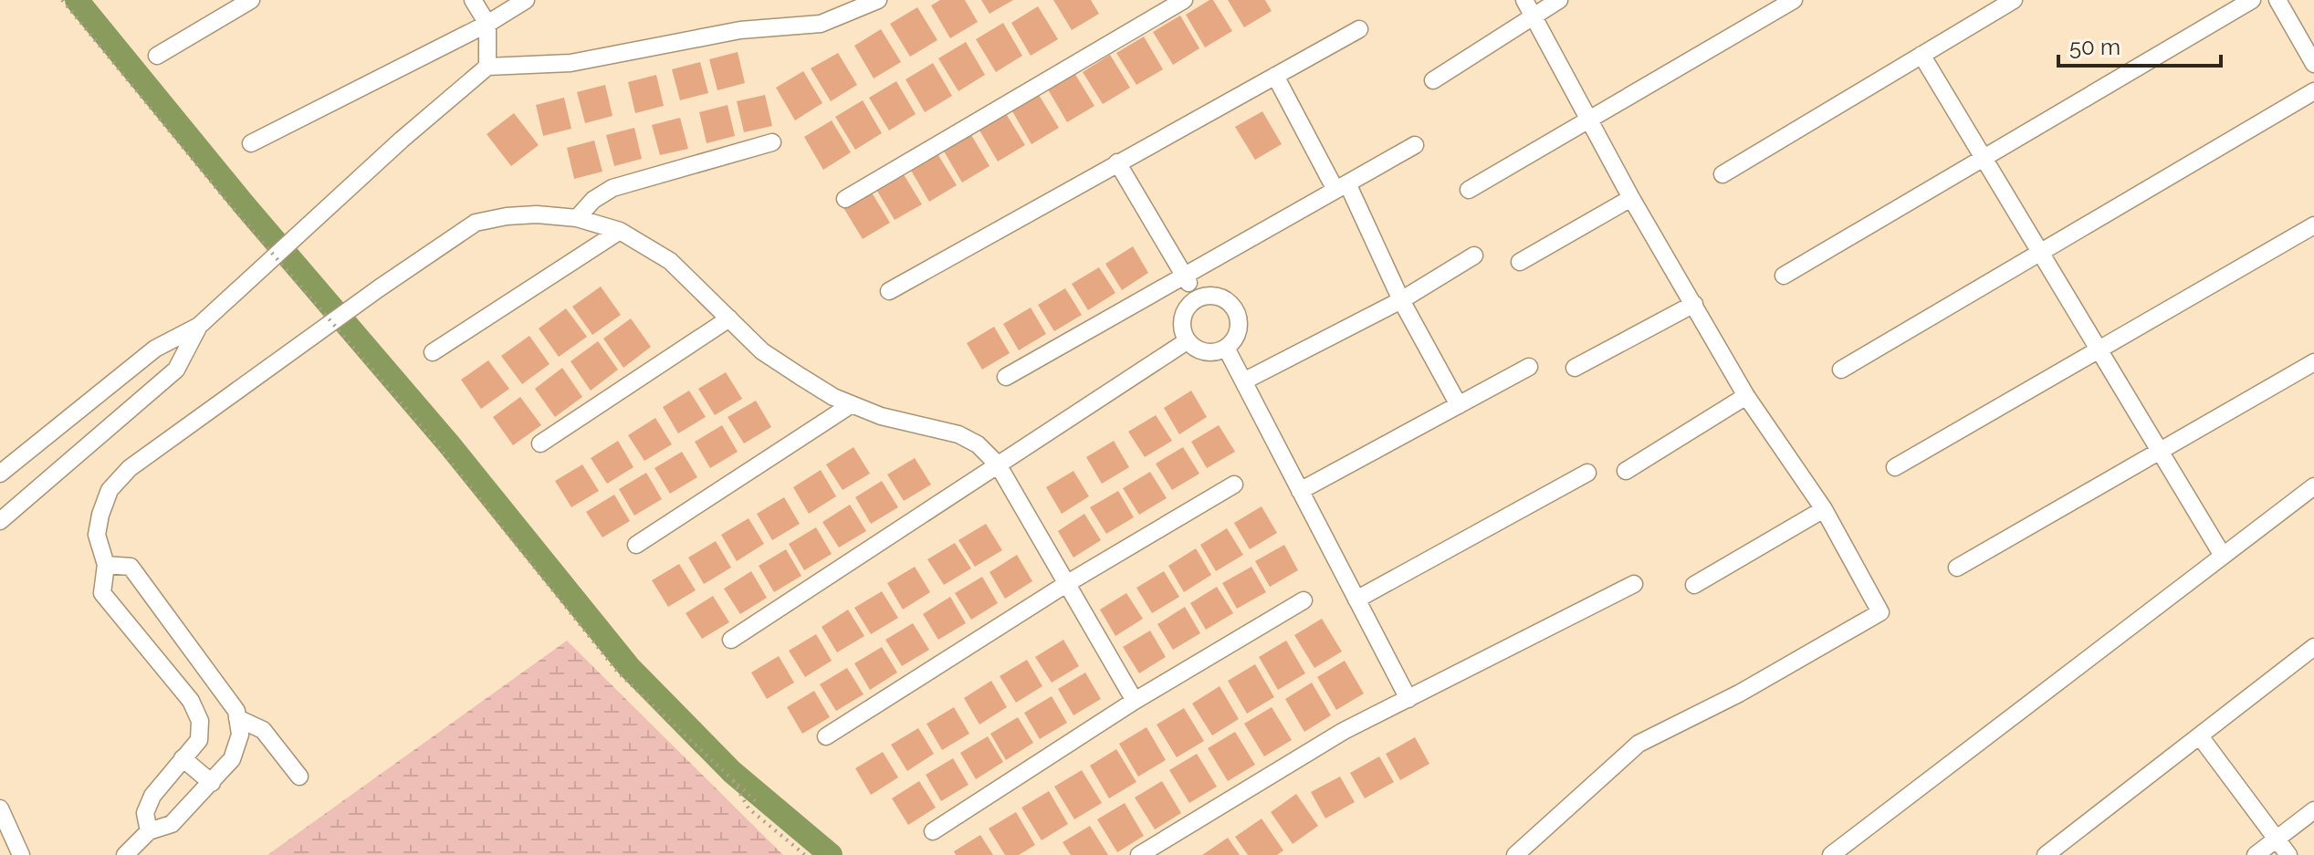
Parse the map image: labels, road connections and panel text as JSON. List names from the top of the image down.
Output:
{
  "scale_bar": "50 m"
}
